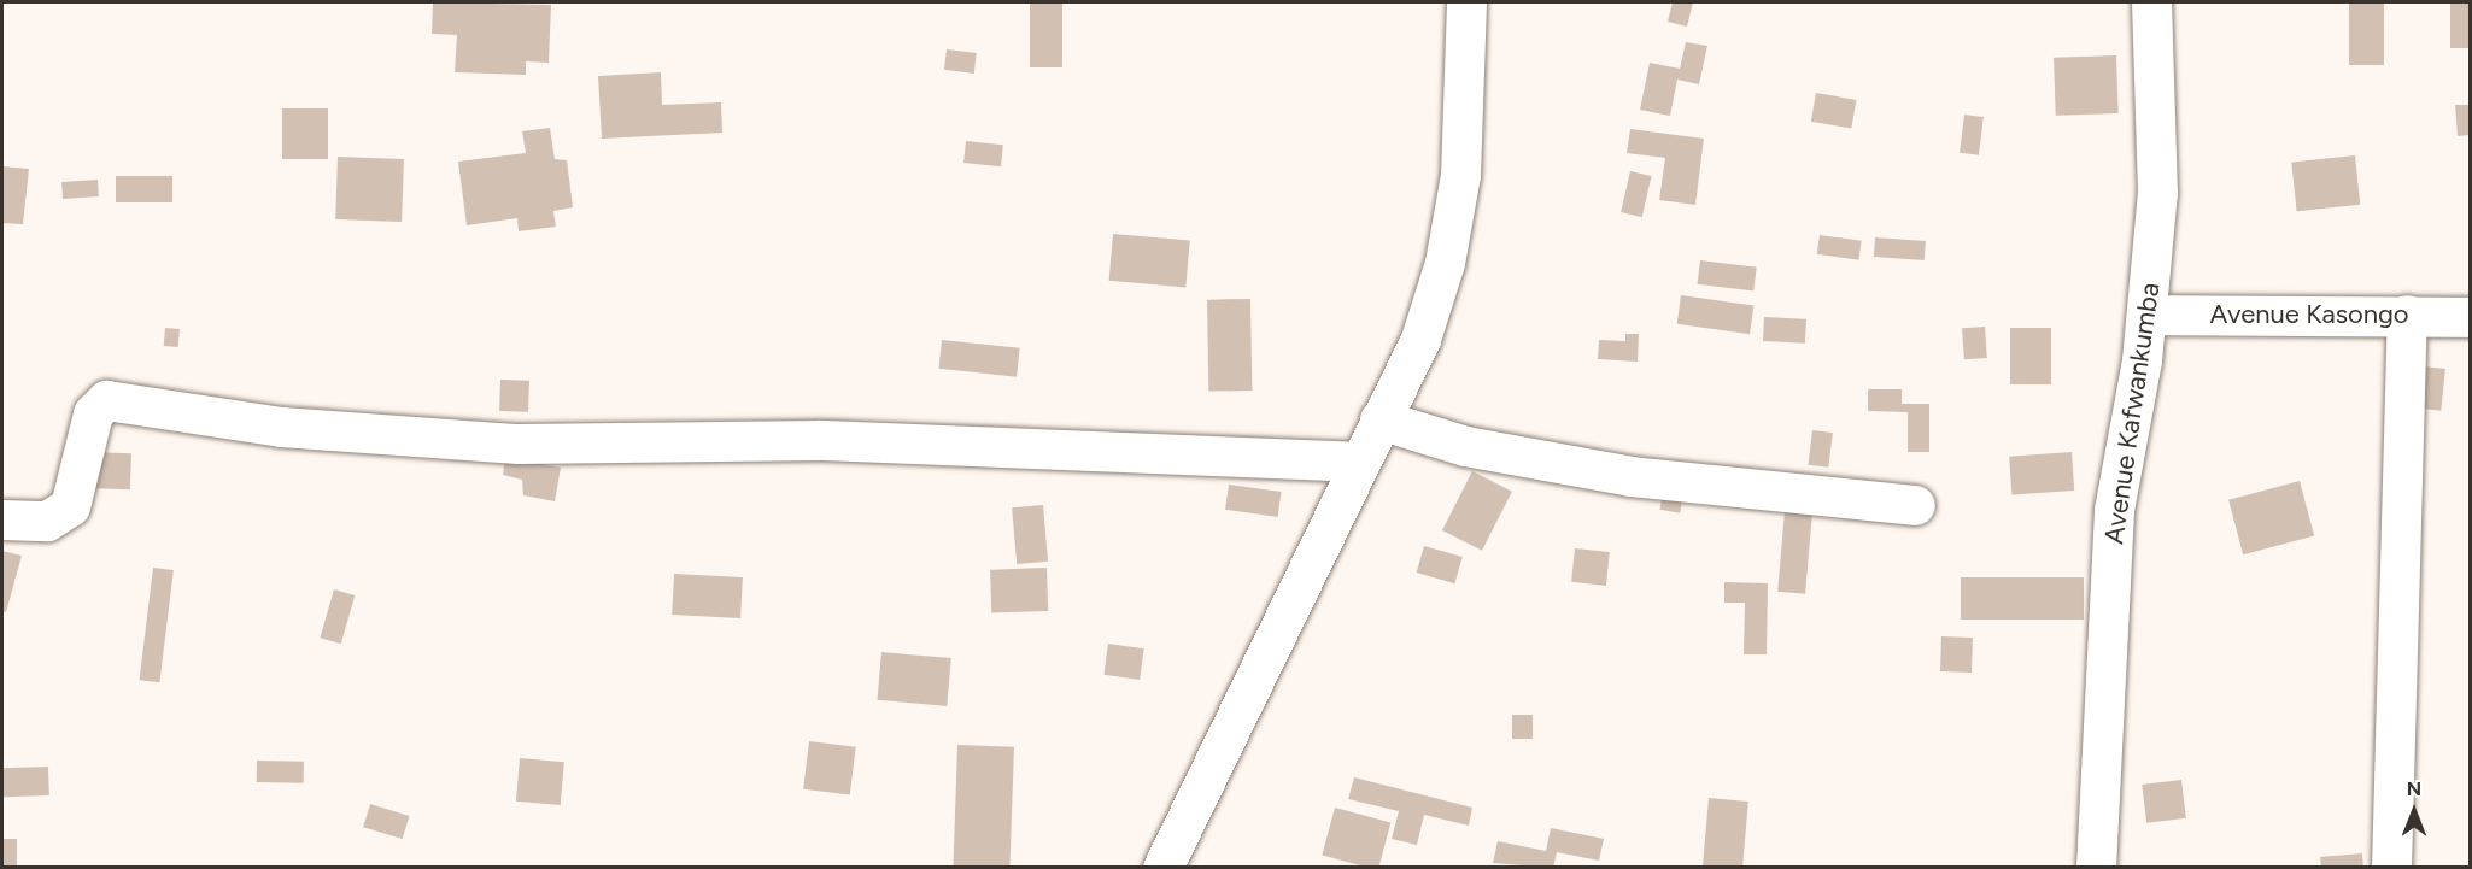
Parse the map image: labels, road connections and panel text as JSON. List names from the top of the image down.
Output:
{
  "streets": {
    "street": ["Avenue Kasongo", "Avenue Kafwankumba"]
  },
  "crossings": [
    ["Avenue Kasongo", "Avenue Kafwankumba"]
  ],
  "north": "top"
}
